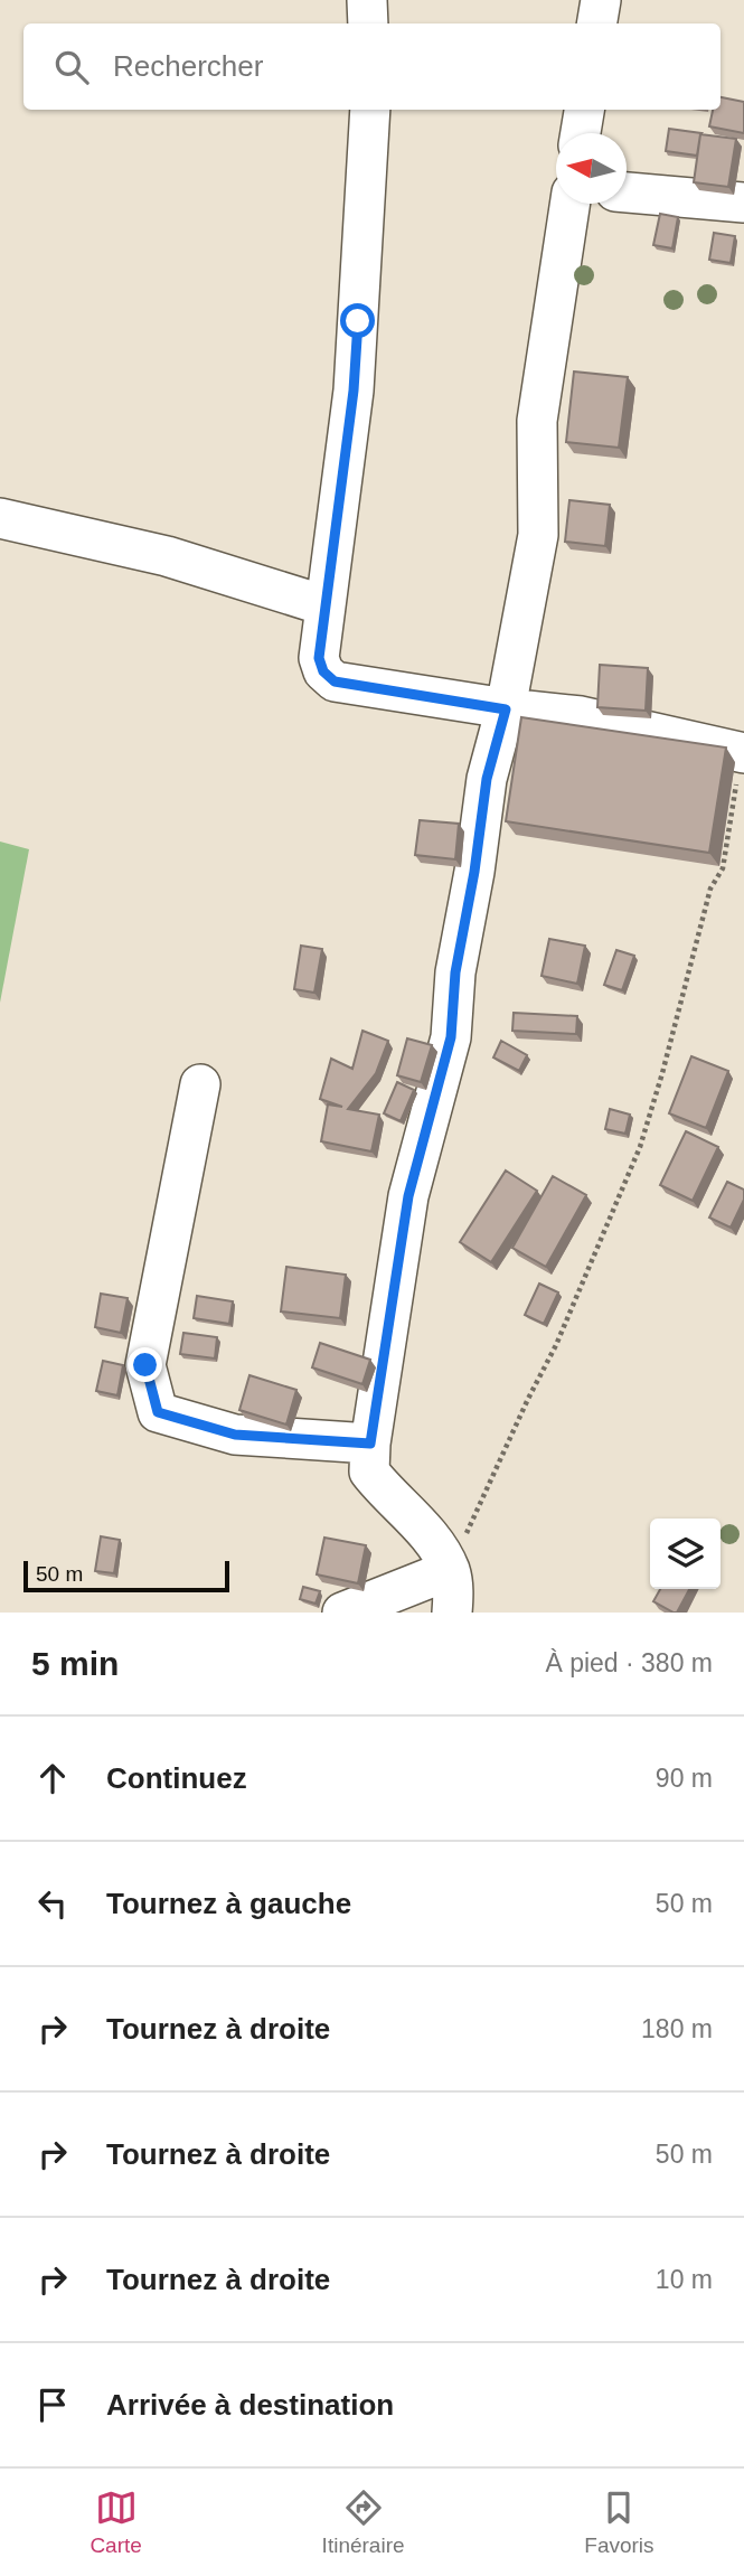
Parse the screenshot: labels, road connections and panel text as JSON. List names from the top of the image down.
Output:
{
  "scale_bar": "50 m",
  "north": "left",
  "page": {
    "search": "Rechercher",
    "scale": "50 m",
    "heading": ["5 min", "À pied · 380 m"],
    "list": [
      ["Continuez", "90 m"],
      ["Tournez à gauche", "50 m"],
      ["Tournez à droite", "180 m"],
      ["Tournez à droite", "50 m"],
      ["Tournez à droite", "10 m"],
      "Arrivée à destination"
    ],
    "nav": ["Carte", "Itinéraire", "Favoris"]
  }
}
